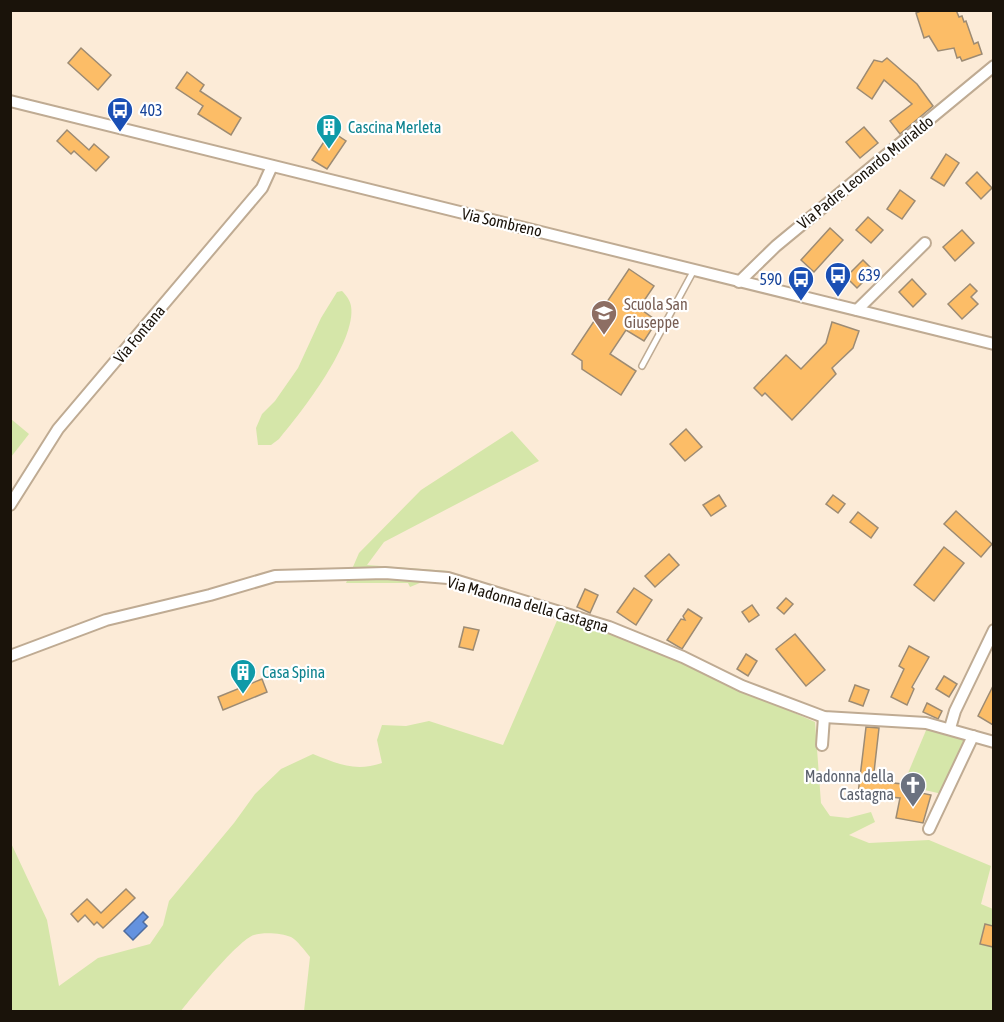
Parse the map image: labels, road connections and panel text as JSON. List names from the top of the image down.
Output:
{
  "streets": {
    "street": [
      "Via Padre Leonardo Murialdo",
      "Via Sombreno",
      "Via Fontana",
      "Via Madonna della Castagna"
    ]
  },
  "crossings": [
    ["Via Padre Leonardo Murialdo", "Via Sombreno"],
    ["Via Sombreno", "Via Fontana"]
  ],
  "places": {
    "bus stop": ["403", "639", "590"],
    "building": ["Cascina Merleta", "Casa Spina"],
    "school or university": ["Scuola San Giuseppe"],
    "church": ["Madonna della Castagna"]
  }
}
